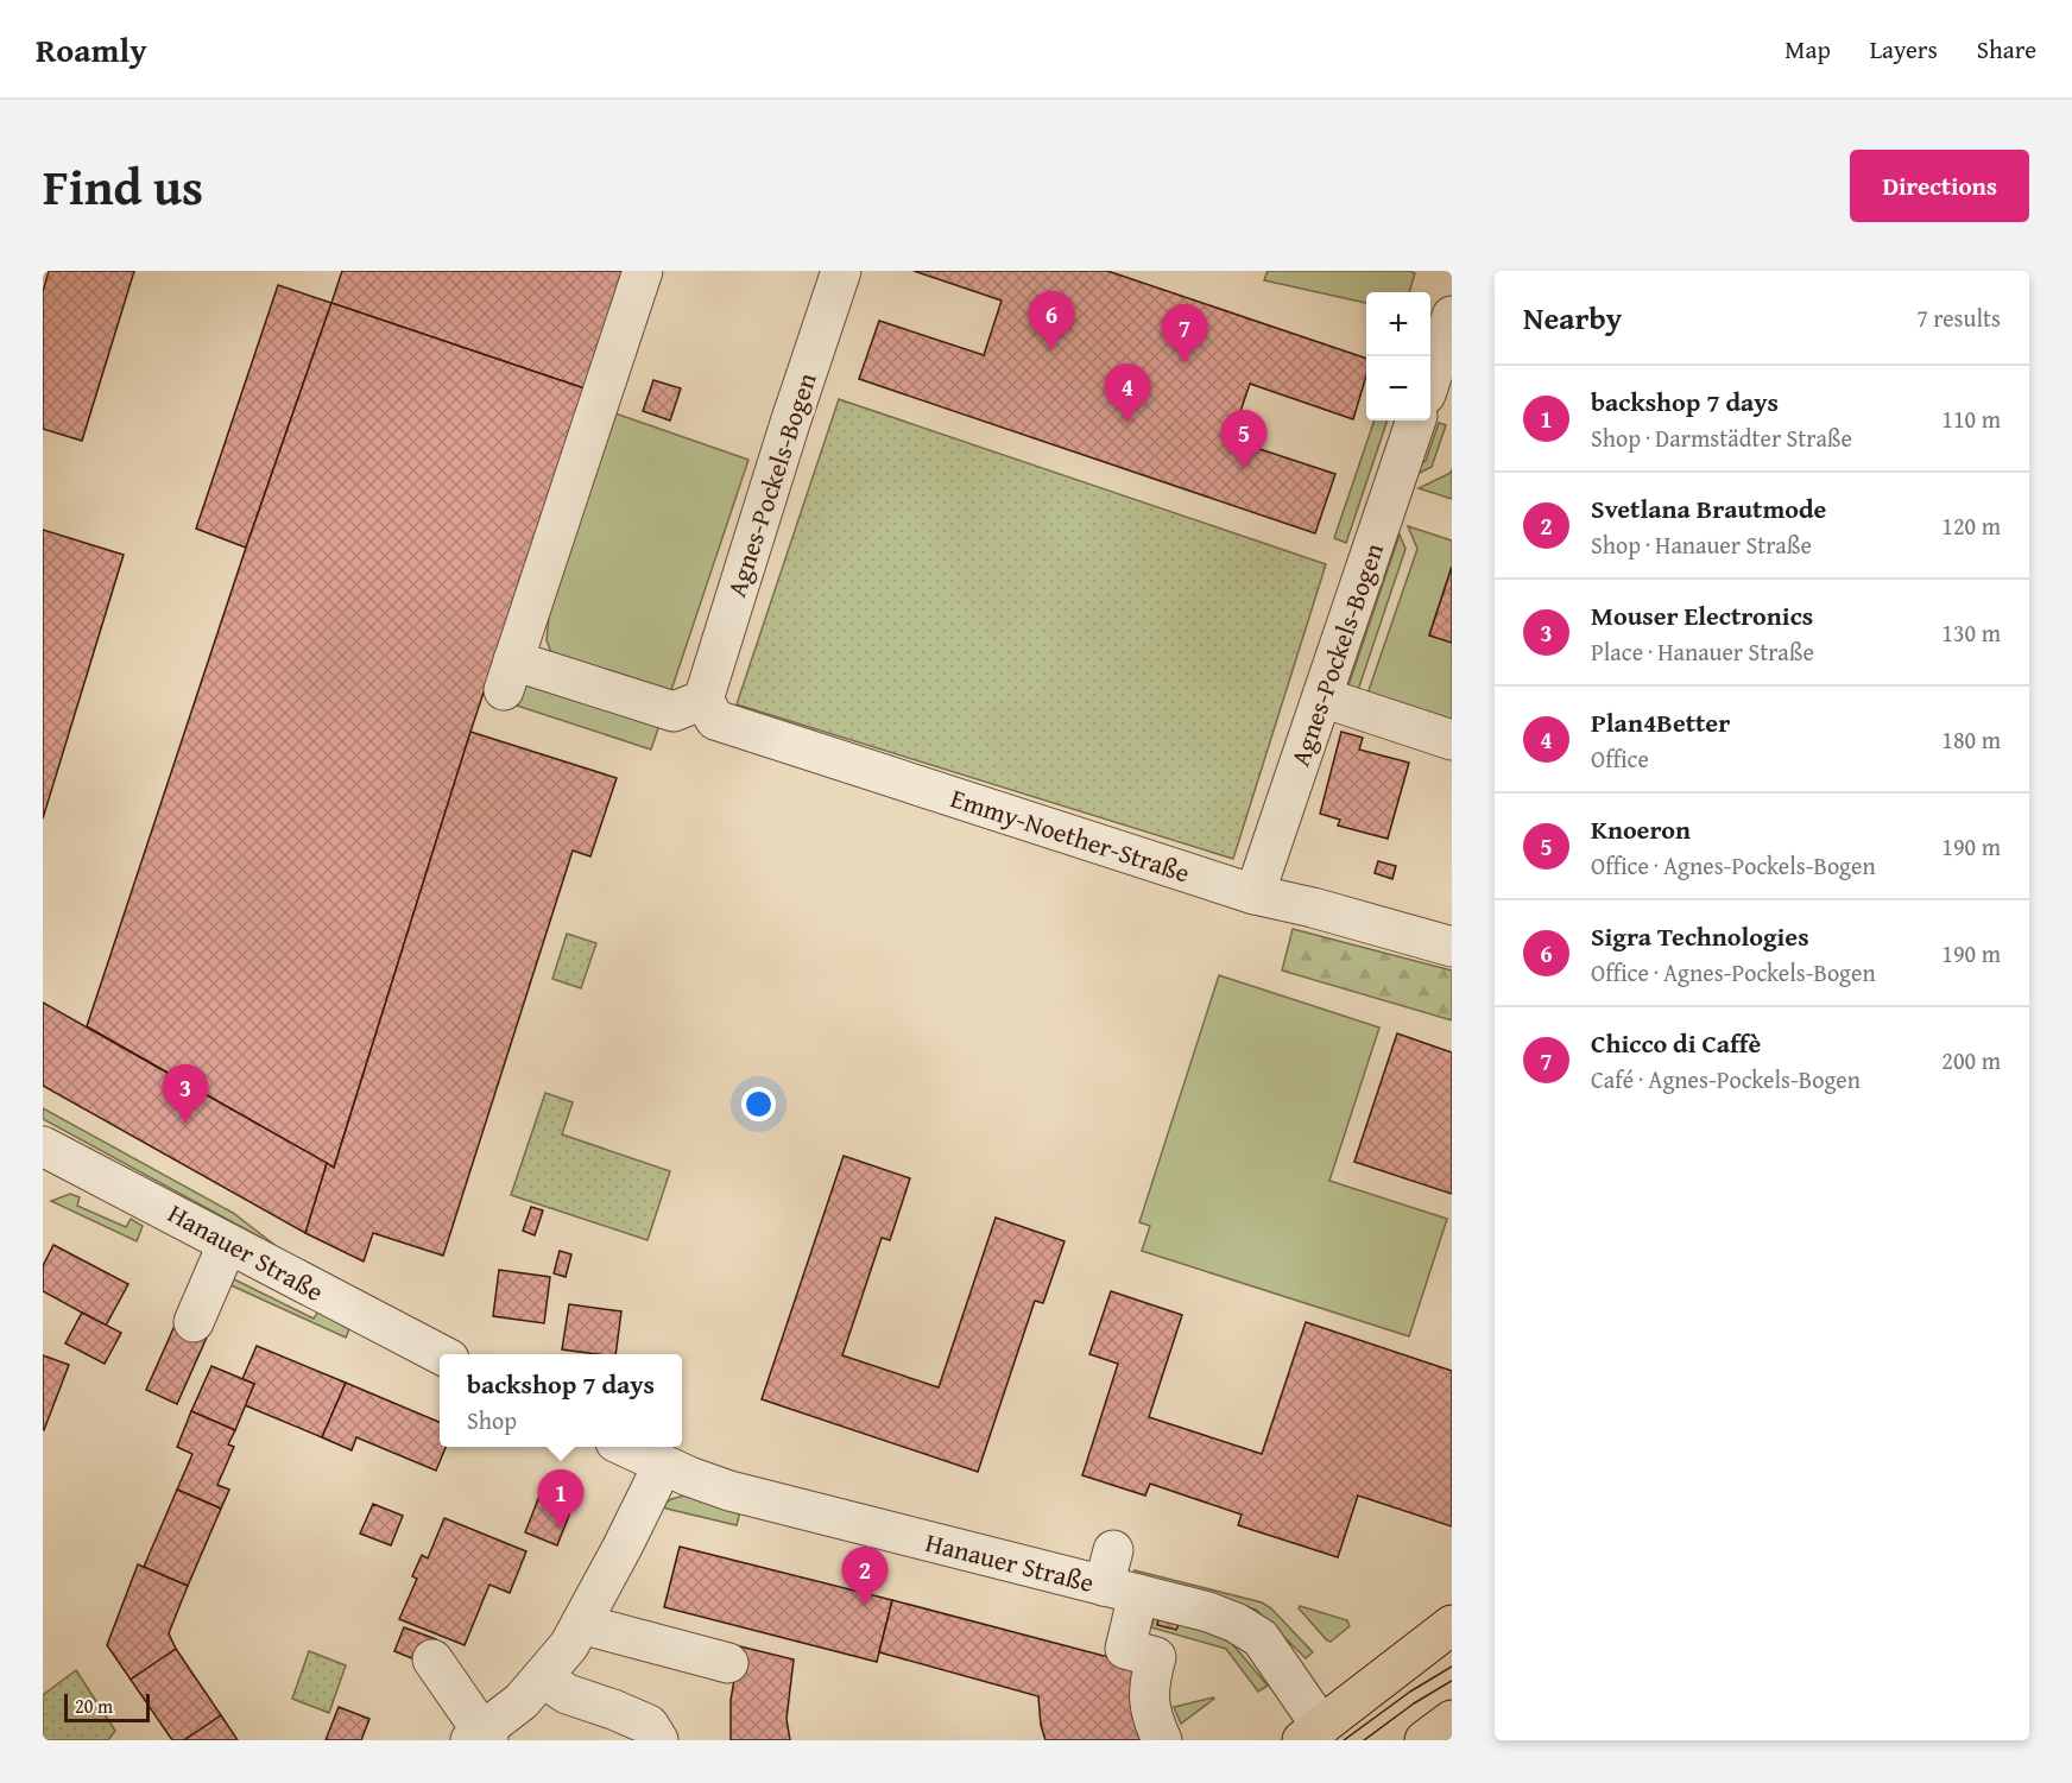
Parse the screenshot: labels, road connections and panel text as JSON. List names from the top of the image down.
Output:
{
  "streets": {
    "street": ["Agnes-Pockels-Bogen", "Emmy-Noether-Straße", "Hanauer Straße"]
  },
  "crossings": [
    ["Agnes-Pockels-Bogen", "Emmy-Noether-Straße"]
  ],
  "scale_bar": "20 m",
  "page": {
    "header": "Roamly",
    "nav": ["Map", "Layers", "Share"],
    "title": "Find us",
    "buttons": "Directions",
    "heading": ["Nearby", "7 results"],
    "pins": [
      "6",
      "7",
      "4",
      "5",
      "3",
      "1",
      "2"
    ],
    "map_buttons": ["+", "−"],
    "list": [
      {
        "mark": "1",
        "name": "backshop 7 days",
        "note": "Shop · Darmstädter Straße",
        "value": "110 m"
      },
      {
        "mark": "2",
        "name": "Svetlana Brautmode",
        "note": "Shop · Hanauer Straße",
        "value": "120 m"
      },
      {
        "mark": "3",
        "name": "Mouser Electronics",
        "note": "Place · Hanauer Straße",
        "value": "130 m"
      },
      {
        "mark": "4",
        "name": "Plan4Better",
        "note": "Office",
        "value": "180 m"
      },
      {
        "mark": "5",
        "name": "Knoeron",
        "note": "Office · Agnes-Pockels-Bogen",
        "value": "190 m"
      },
      {
        "mark": "6",
        "name": "Sigra Technologies",
        "note": "Office · Agnes-Pockels-Bogen",
        "value": "190 m"
      },
      {
        "mark": "7",
        "name": "Chicco di Caffè",
        "note": "Café · Agnes-Pockels-Bogen",
        "value": "200 m"
      }
    ],
    "popup": ["backshop 7 days", "Shop"],
    "scale": "20 m"
  }
}
